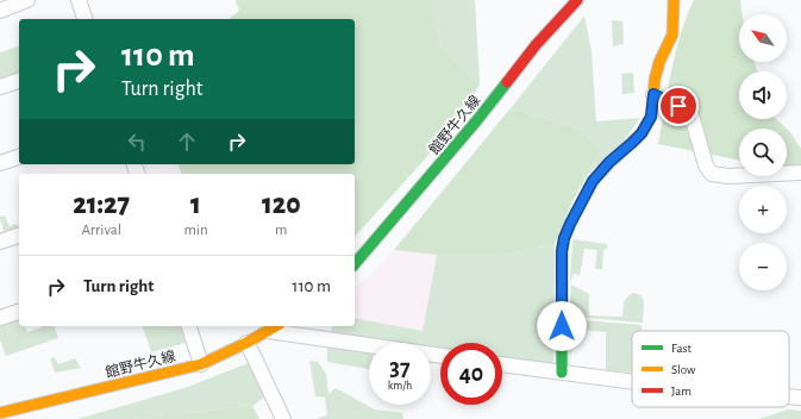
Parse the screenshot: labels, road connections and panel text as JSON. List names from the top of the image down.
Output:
{
  "streets": {
    "main road": ["館野牛久線"]
  },
  "legend": ["Fast", "Slow", "Jam"],
  "north": "top left",
  "page": {
    "map_buttons": ["+", "−"],
    "turn": ["110 m", "Turn right"],
    "eta": [
      "21:27",
      "Arrival",
      "1",
      "min",
      "120",
      "m"
    ],
    "list": [
      {
        "name": "Turn right",
        "value": "110 m"
      }
    ],
    "speed": "37 km/h",
    "limit": "40"
  }
}
